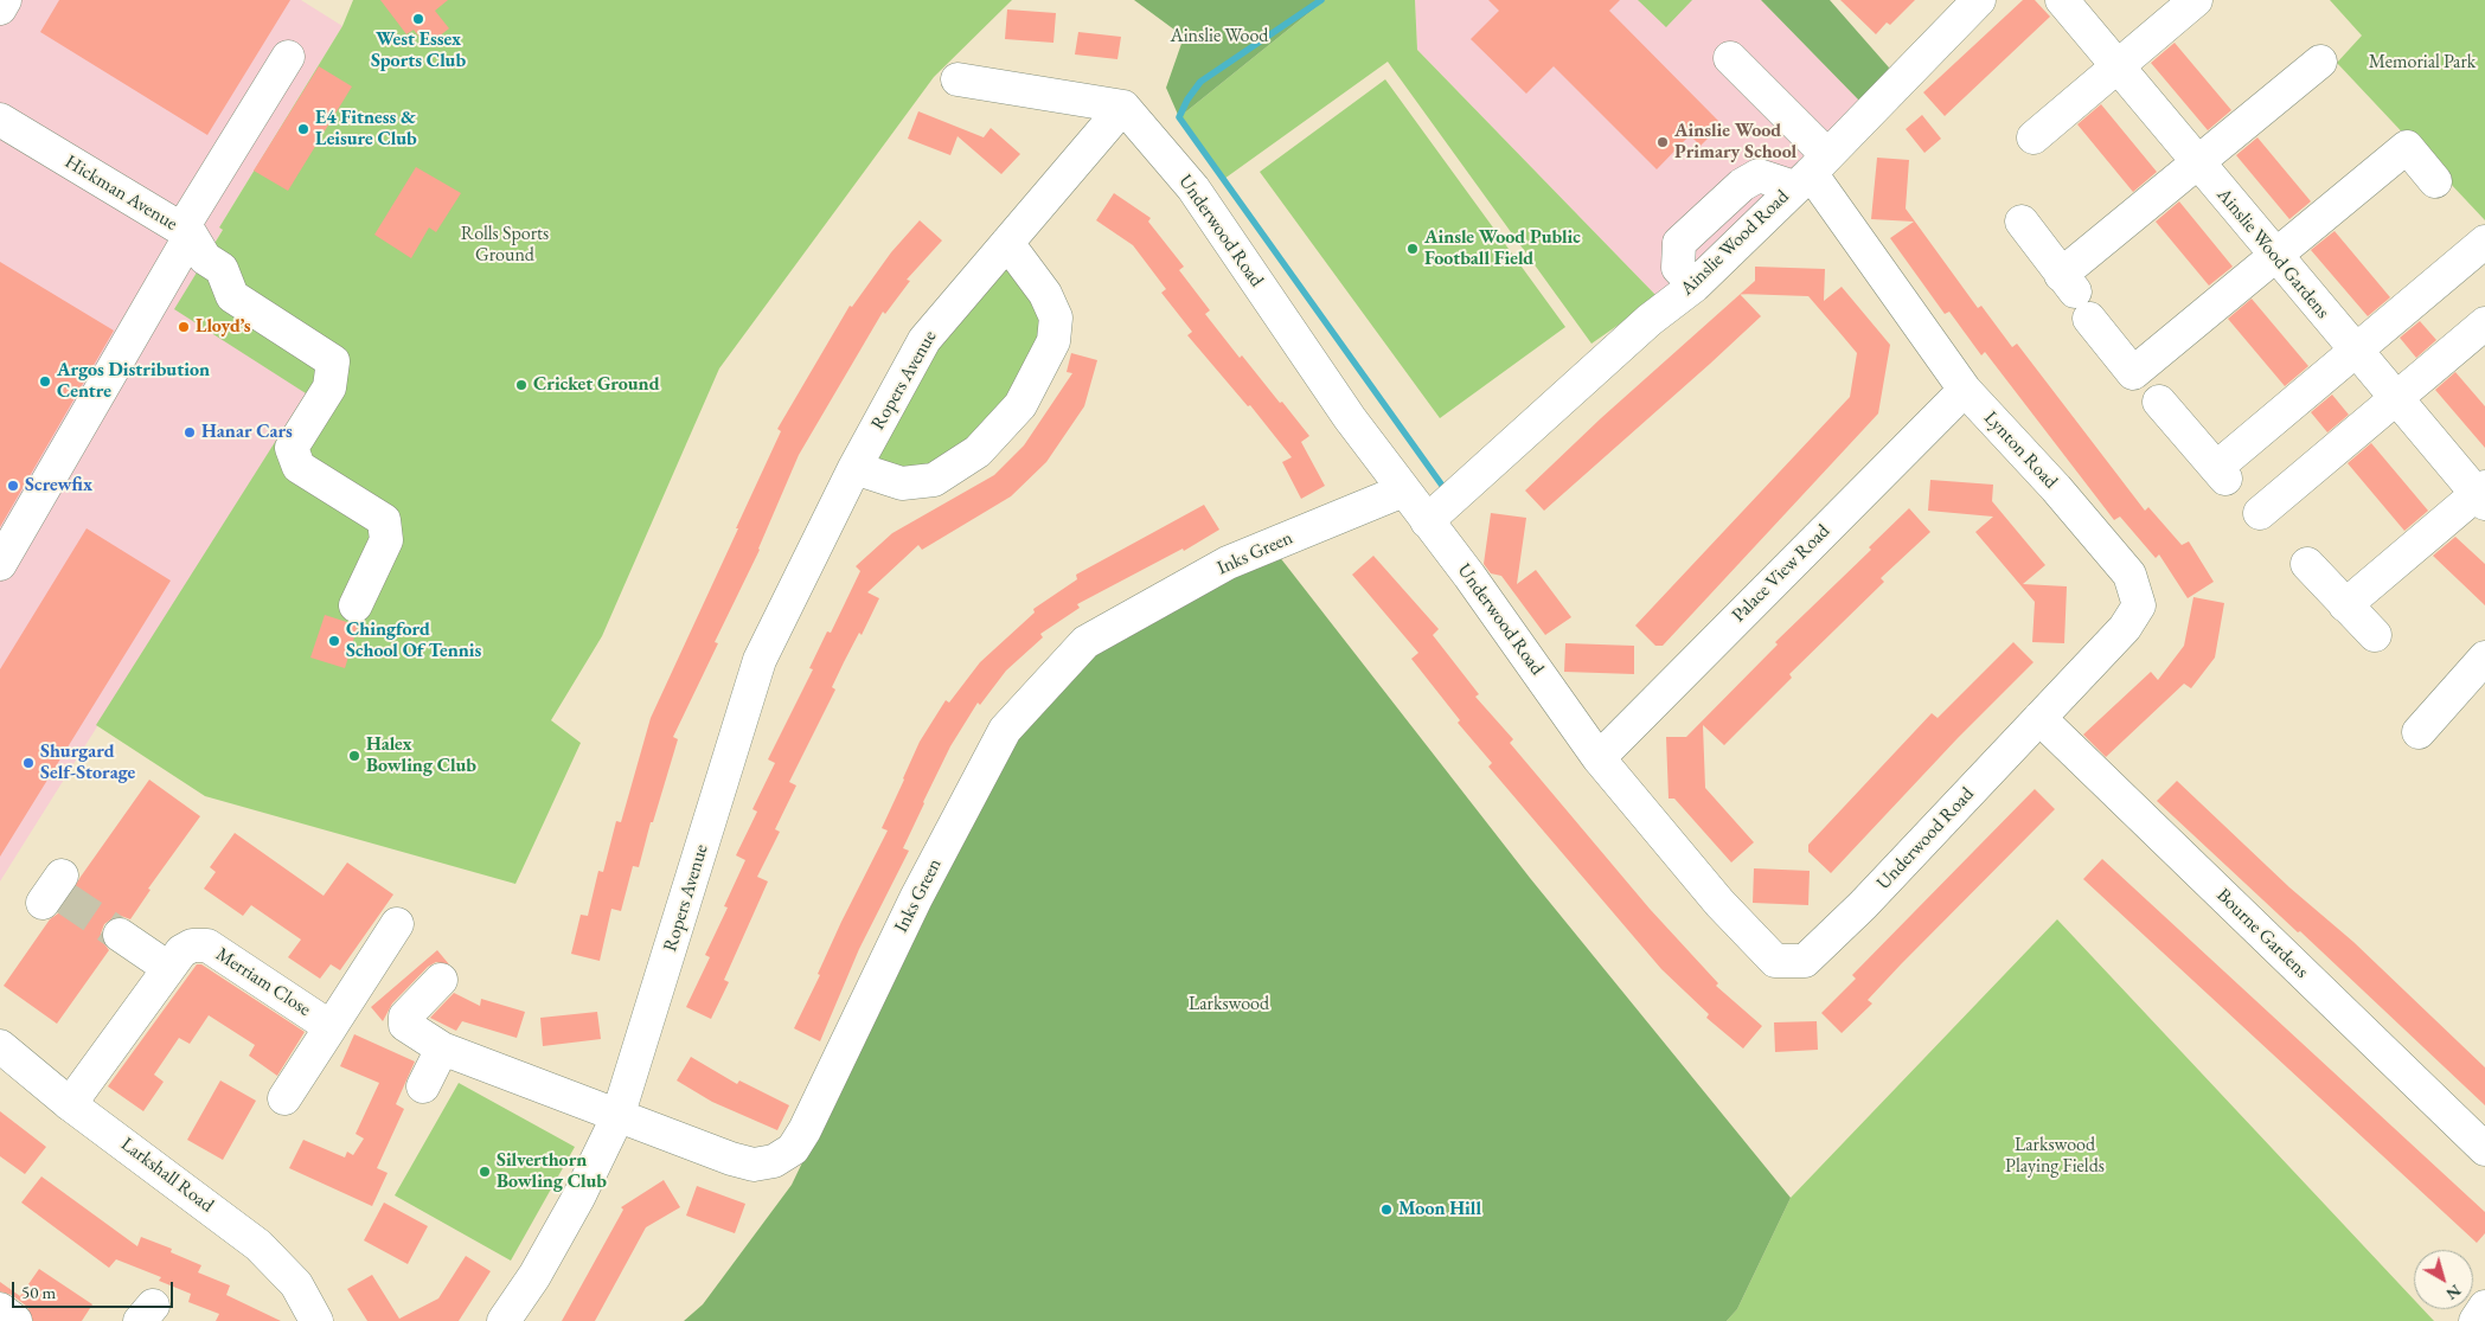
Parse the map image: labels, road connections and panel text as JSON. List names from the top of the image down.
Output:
{
  "streets": {
    "street": [
      "Hickman Avenue",
      "Underwood Road",
      "Ainslie Wood Road",
      "Ainslie Wood Gardens",
      "Ropers Avenue",
      "Lynton Road",
      "Inks Green",
      "Palace View Road",
      "Bourne Gardens",
      "Merriam Close",
      "Larkshall Road"
    ]
  },
  "crossings": [
    ["Underwood Road", "Ainslie Wood Road"],
    ["Underwood Road", "Ropers Avenue"],
    ["Underwood Road", "Lynton Road"],
    ["Underwood Road", "Inks Green"],
    ["Underwood Road", "Palace View Road"],
    ["Underwood Road", "Bourne Gardens"],
    ["Ainslie Wood Road", "Lynton Road"],
    ["Ropers Avenue", "Inks Green"],
    ["Lynton Road", "Palace View Road"],
    ["Lynton Road", "Bourne Gardens"],
    ["Merriam Close", "Larkshall Road"]
  ],
  "parks": [
    "Ainslie Wood",
    "Memorial Park",
    "Rolls Sports Ground",
    "Larkswood",
    "Larkswood Playing Fields"
  ],
  "places": [
    "West Essex Sports Club",
    "E4 Fitness & Leisure Club",
    "Ainslie Wood Primary School",
    "Ainsle Wood Public Football Field",
    "Lloyd’s",
    "Argos Distribution Centre",
    "Cricket Ground",
    "Hanar Cars",
    "Screwfix",
    "Chingford School Of Tennis",
    "Halex Bowling Club",
    "Shurgard Self-Storage",
    "Silverthorn Bowling Club",
    "Moon Hill"
  ],
  "scale_bar": "50 m",
  "north": "bottom right"
}
